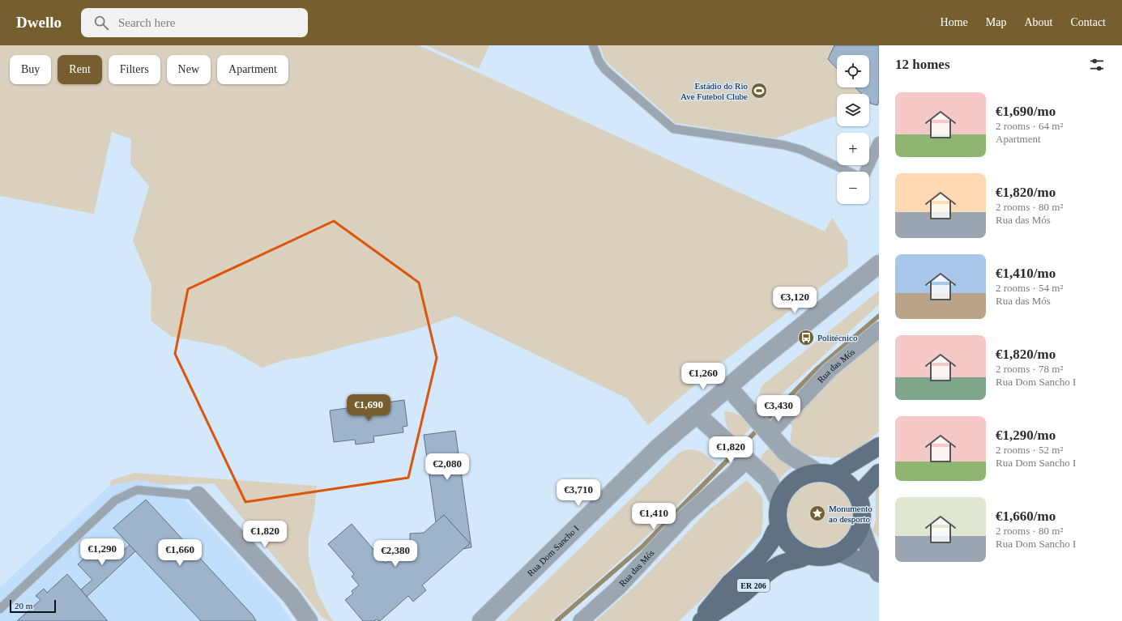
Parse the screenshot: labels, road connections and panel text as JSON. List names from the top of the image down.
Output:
{
  "streets": {
    "main road": ["ER 206"],
    "street": ["Rua das Mós", "Rua Dom Sancho I"]
  },
  "places": {
    "sports": ["Estádio do Rio Ave Futebol Clube"],
    "bus stop": ["Politécnico"],
    "place": ["Monumento ao desporto"]
  },
  "scale_bar": "20 m",
  "page": {
    "header": "Dwello",
    "search": "Search here",
    "nav": [
      "Home",
      "Map",
      "About",
      "Contact"
    ],
    "heading": "12 homes",
    "map_buttons": ["+", "−"],
    "chip": [
      "Buy",
      "Rent",
      "Filters",
      "New",
      "Apartment"
    ],
    "list": [
      {
        "name": "€1,690/mo",
        "note": "2 rooms · 64 m² · Apartment"
      },
      {
        "name": "€1,820/mo",
        "note": "2 rooms · 80 m² · Rua das Mós"
      },
      {
        "name": "€1,410/mo",
        "note": "2 rooms · 54 m² · Rua das Mós"
      },
      {
        "name": "€1,820/mo",
        "note": "2 rooms · 78 m² · Rua Dom Sancho I"
      },
      {
        "name": "€1,290/mo",
        "note": "2 rooms · 52 m² · Rua Dom Sancho I"
      },
      {
        "name": "€1,660/mo",
        "note": "2 rooms · 80 m² · Rua Dom Sancho I"
      }
    ],
    "price": [
      "€3,120",
      "€1,260",
      "€1,690",
      "€3,430",
      "€1,820",
      "€2,080",
      "€3,710",
      "€1,410",
      "€1,820",
      "€1,290",
      "€1,660",
      "€2,380"
    ],
    "scale": "20 m"
  }
}
